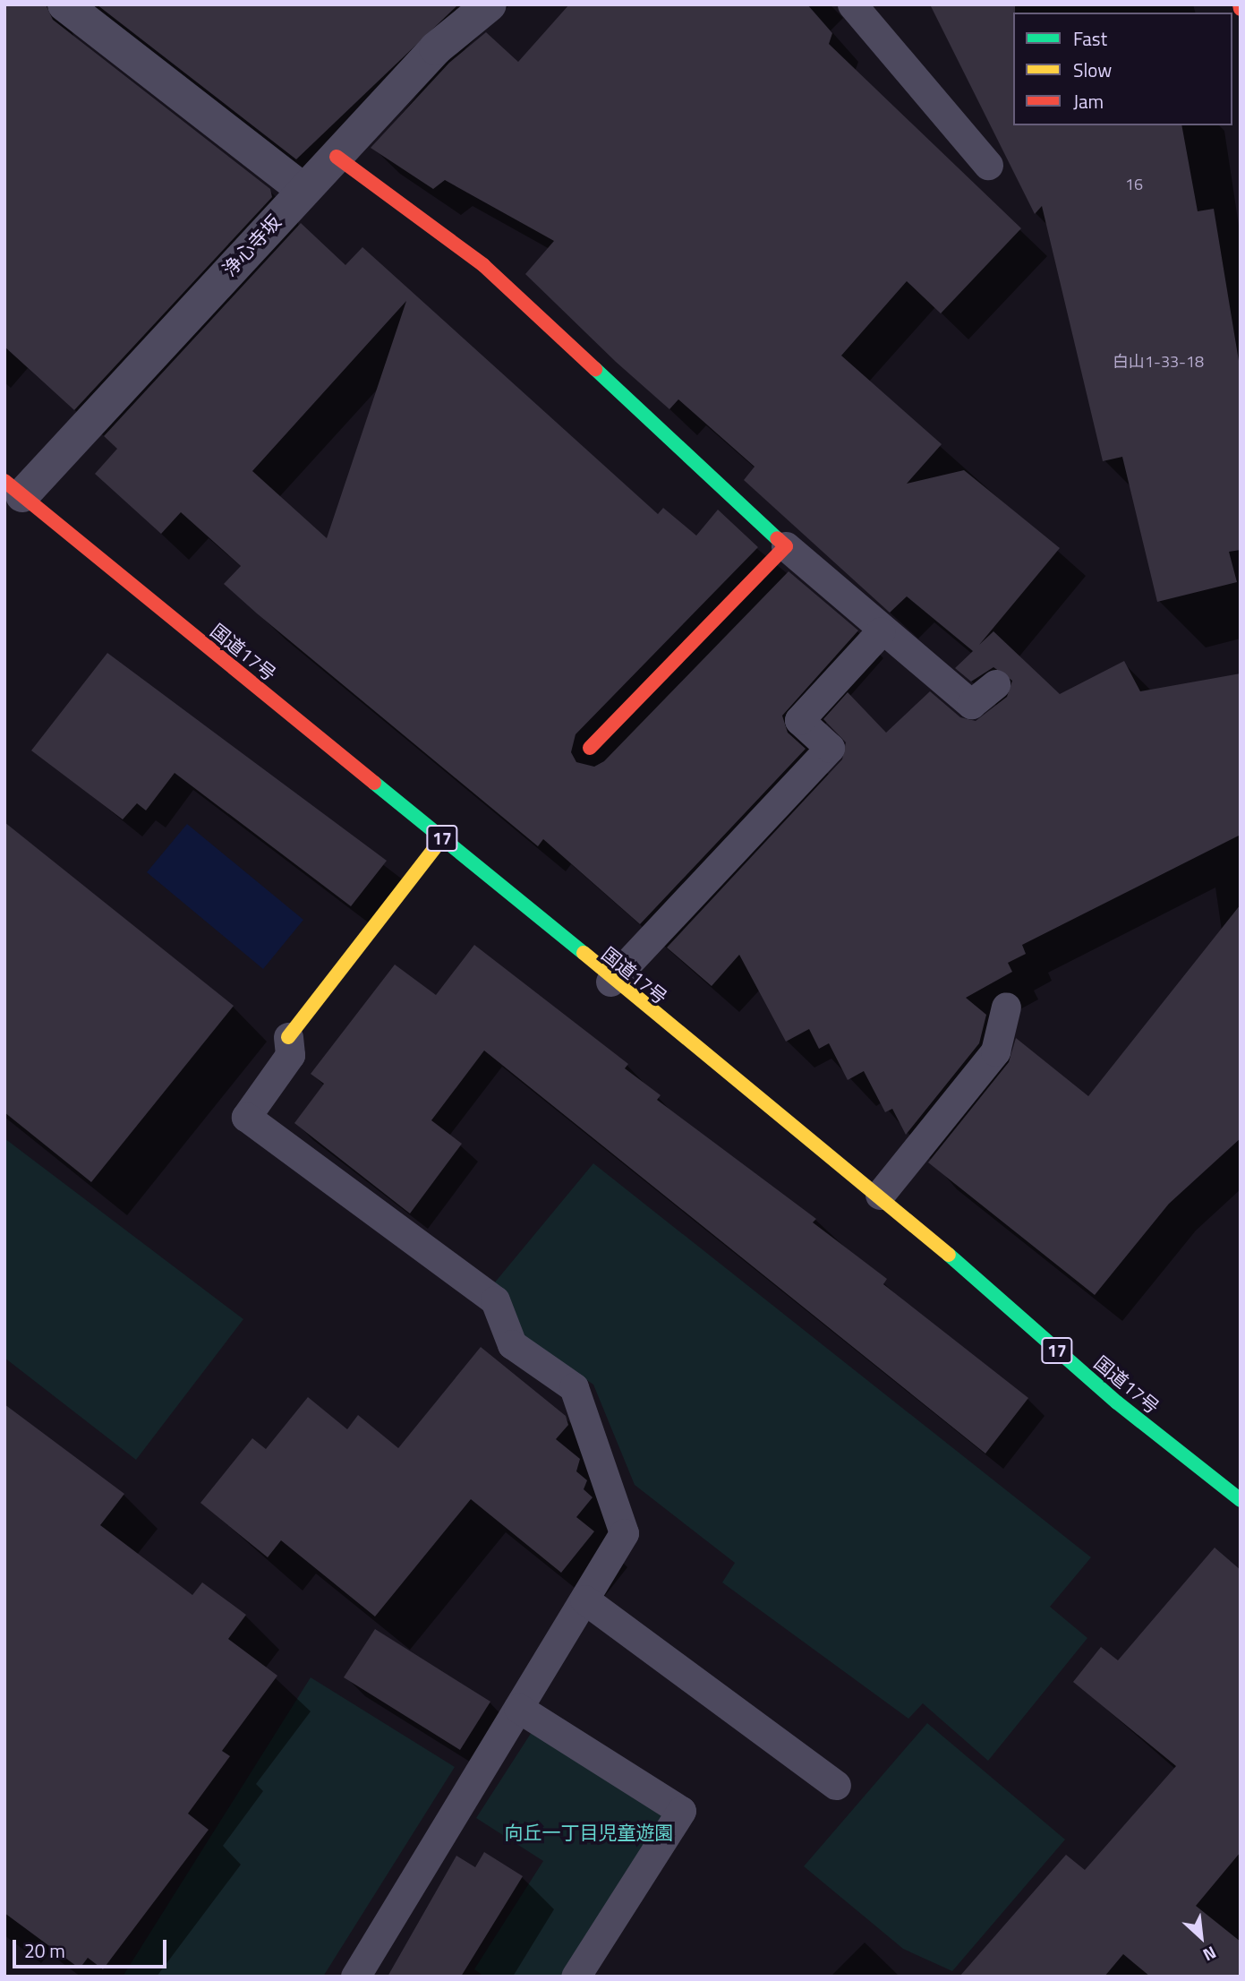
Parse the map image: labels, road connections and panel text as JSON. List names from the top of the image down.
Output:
{
  "streets": {
    "main road": ["国道17号", "17"],
    "street": ["浄心寺坂"]
  },
  "crossings": [
    ["浄心寺坂", "国道17号"]
  ],
  "parks": ["向丘一丁目児童遊園"],
  "house_numbers": ["16", "白山1-33-18"],
  "legend": ["Fast", "Slow", "Jam"],
  "scale_bar": "20 m",
  "north": "bottom right"
}
